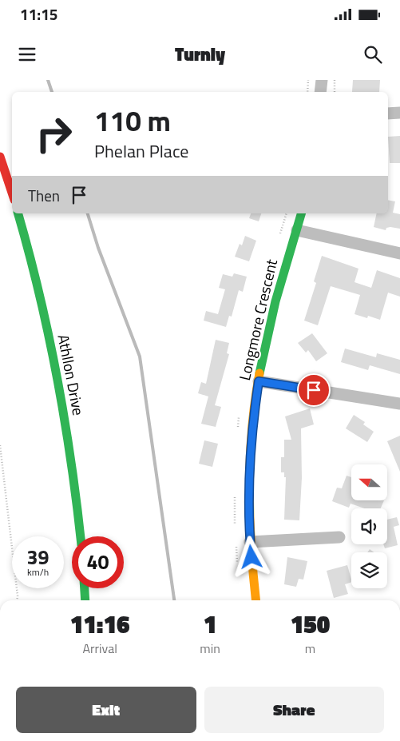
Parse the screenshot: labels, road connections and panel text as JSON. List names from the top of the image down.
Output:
{
  "streets": {
    "main road": ["Longmore Crescent", "Athllon Drive"]
  },
  "north": "left",
  "page": {
    "status": "11:15",
    "header": "Turnly",
    "turn": ["110 m", "Phelan Place"],
    "then": "Then",
    "speed": "39 km/h",
    "limit": "40",
    "eta": [
      "11:16",
      "Arrival",
      "1",
      "min",
      "150",
      "m"
    ],
    "buttons": ["Exit", "Share"]
  }
}
